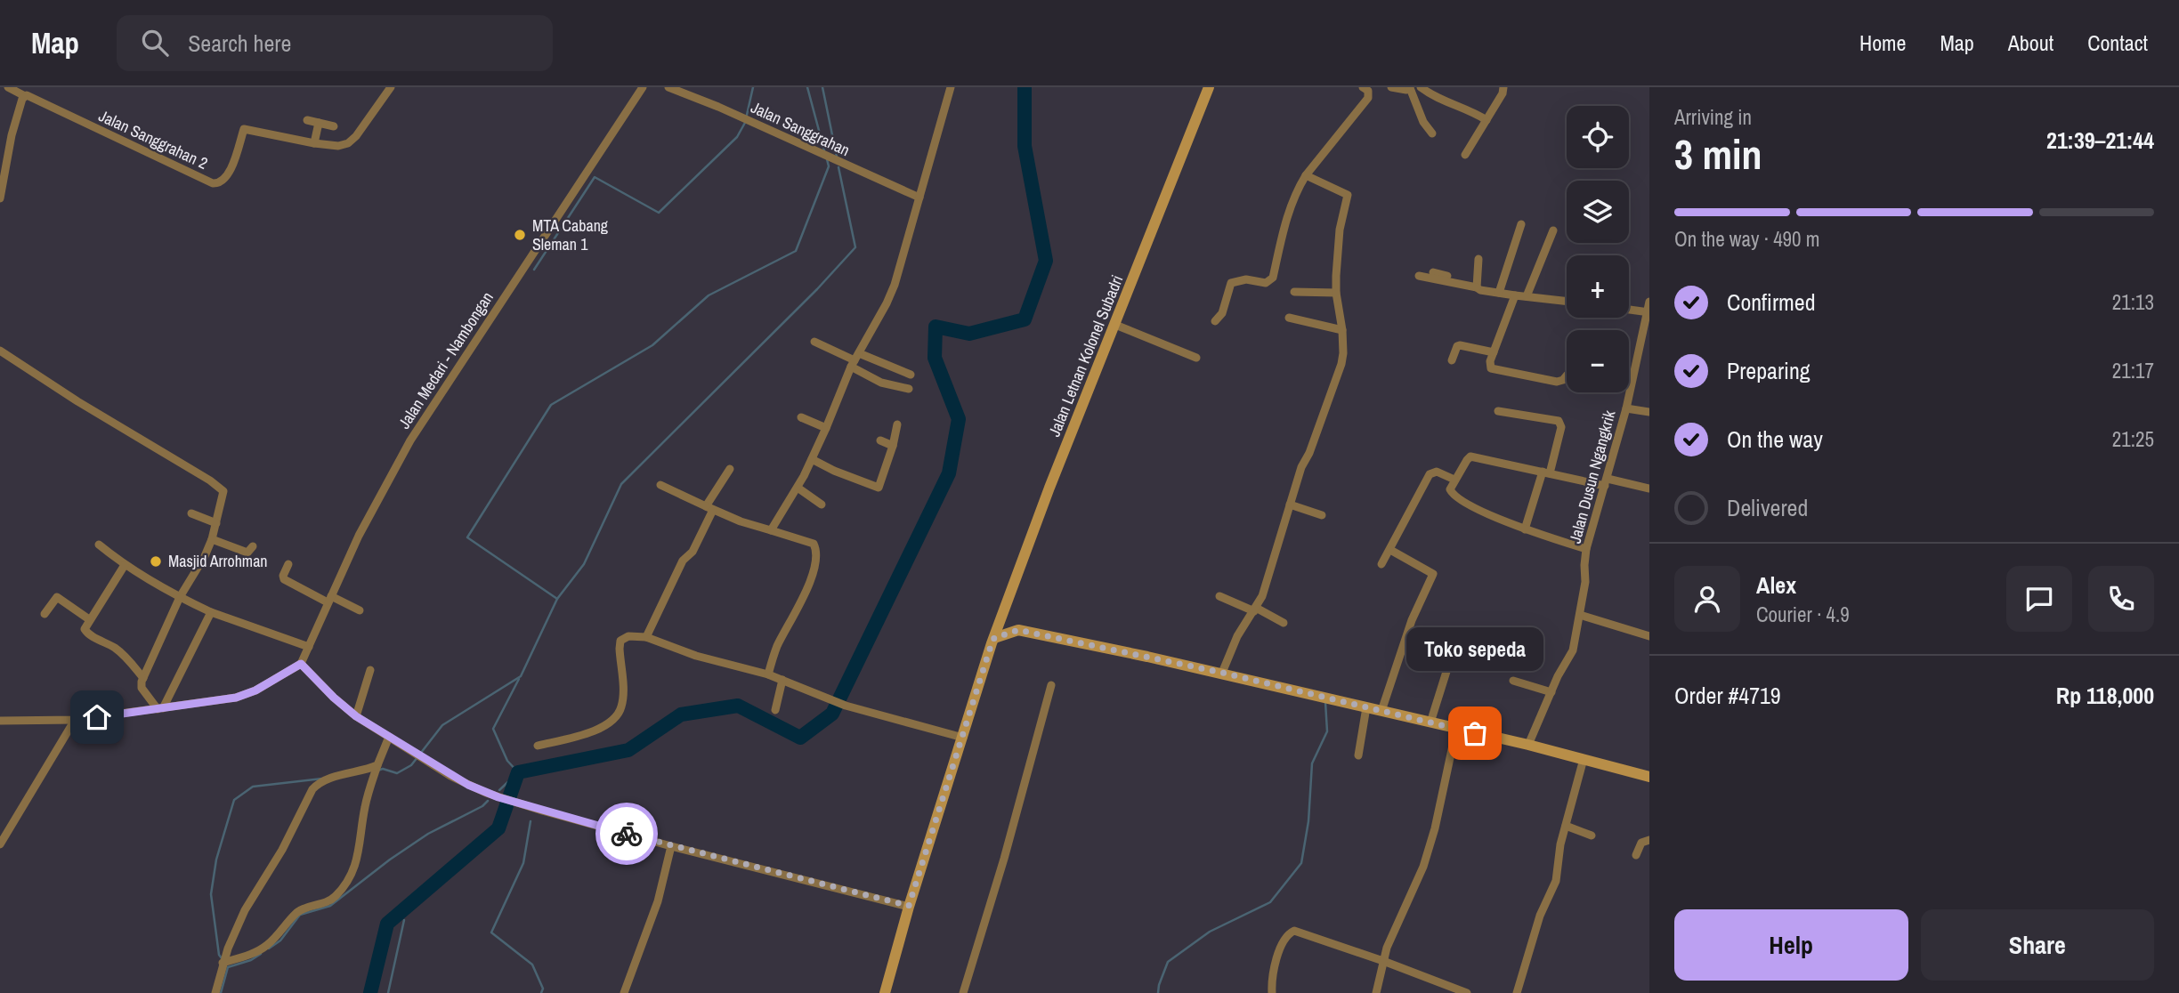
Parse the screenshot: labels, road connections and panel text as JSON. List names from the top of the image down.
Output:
{
  "streets": {
    "main road": ["Jalan Letnan Kolonel Subadri"],
    "street": [
      "Jalan Sanggrahan",
      "Jalan Sanggrahan 2",
      "Jalan Medari - Nambongan",
      "Jalan Dusun Ngangkrik"
    ]
  },
  "places": ["MTA Cabang Sleman 1", "Masjid Arrohman", "Toko sepeda"],
  "page": {
    "header": "Map",
    "search": "Search here",
    "nav": [
      "Home",
      "Map",
      "About",
      "Contact"
    ],
    "heading": ["3 min", "Arriving in", "21:39–21:44"],
    "panel": [
      "Alex",
      "Courier · 4.9",
      "Order #4719",
      "Rp 118,000"
    ],
    "map_buttons": ["+", "−"],
    "bar": "On the way · 490 m",
    "list": [
      ["Confirmed", "21:13"],
      ["Preparing", "21:17"],
      ["On the way", "21:25"],
      "Delivered"
    ],
    "bubble": "Toko sepeda",
    "buttons": ["Help", "Share"]
  }
}
